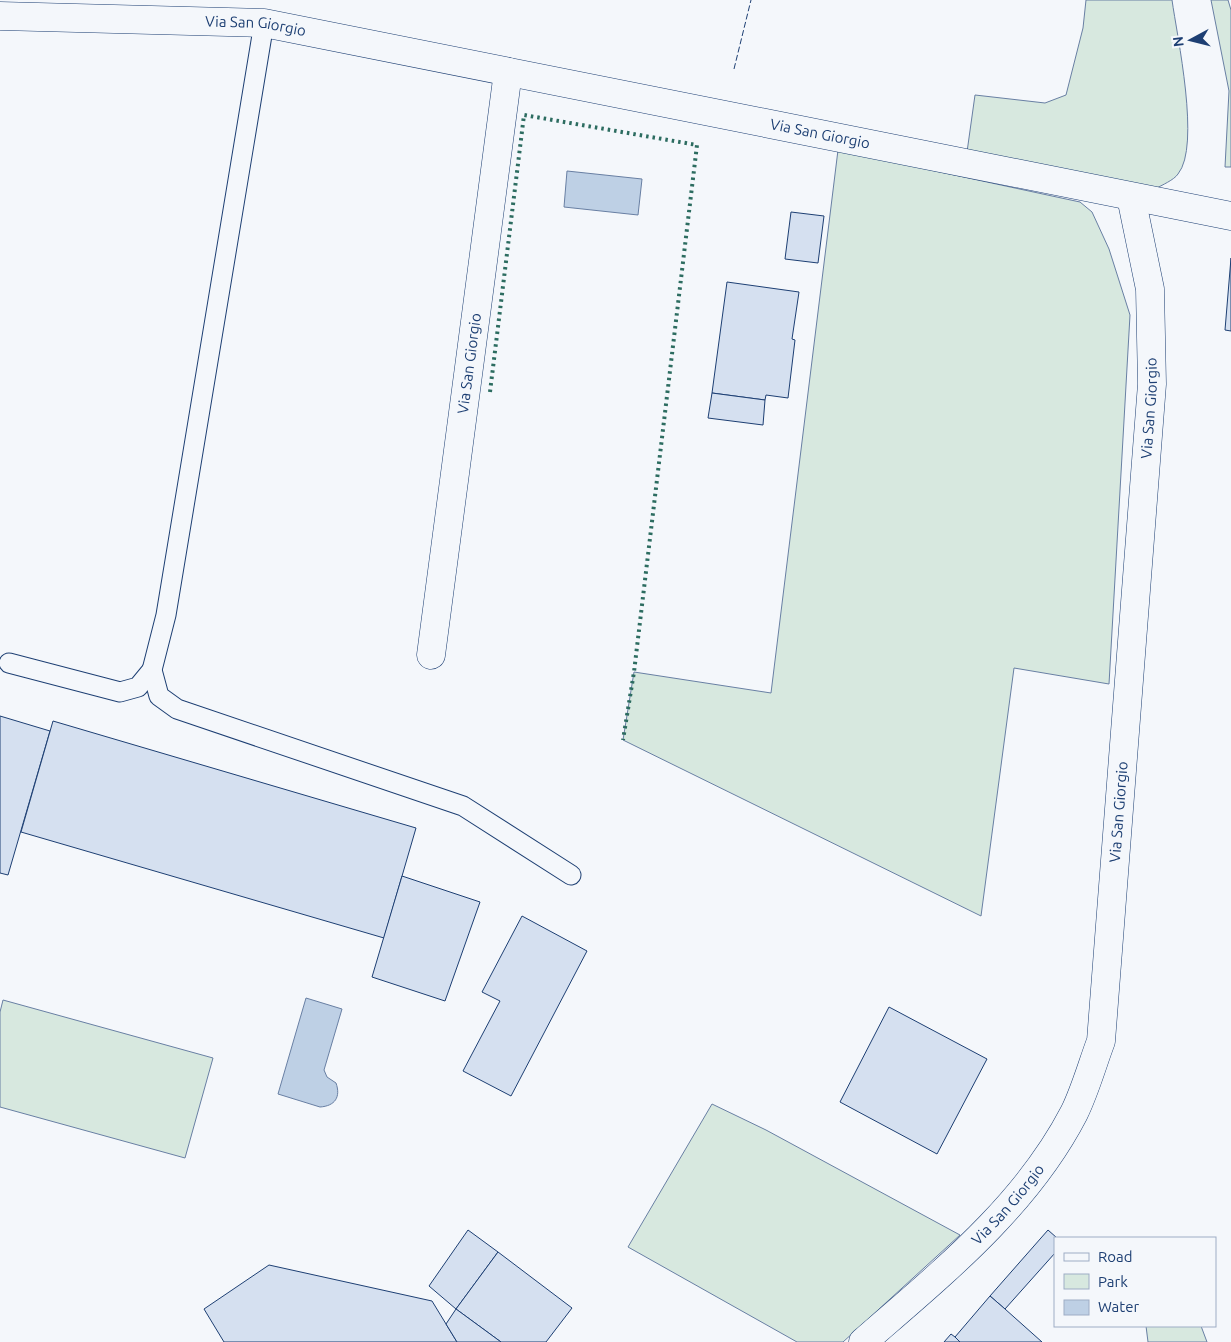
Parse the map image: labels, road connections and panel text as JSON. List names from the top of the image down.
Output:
{
  "streets": {
    "street": ["Via San Giorgio"]
  },
  "legend": ["Road", "Park", "Water"],
  "north": "left"
}
